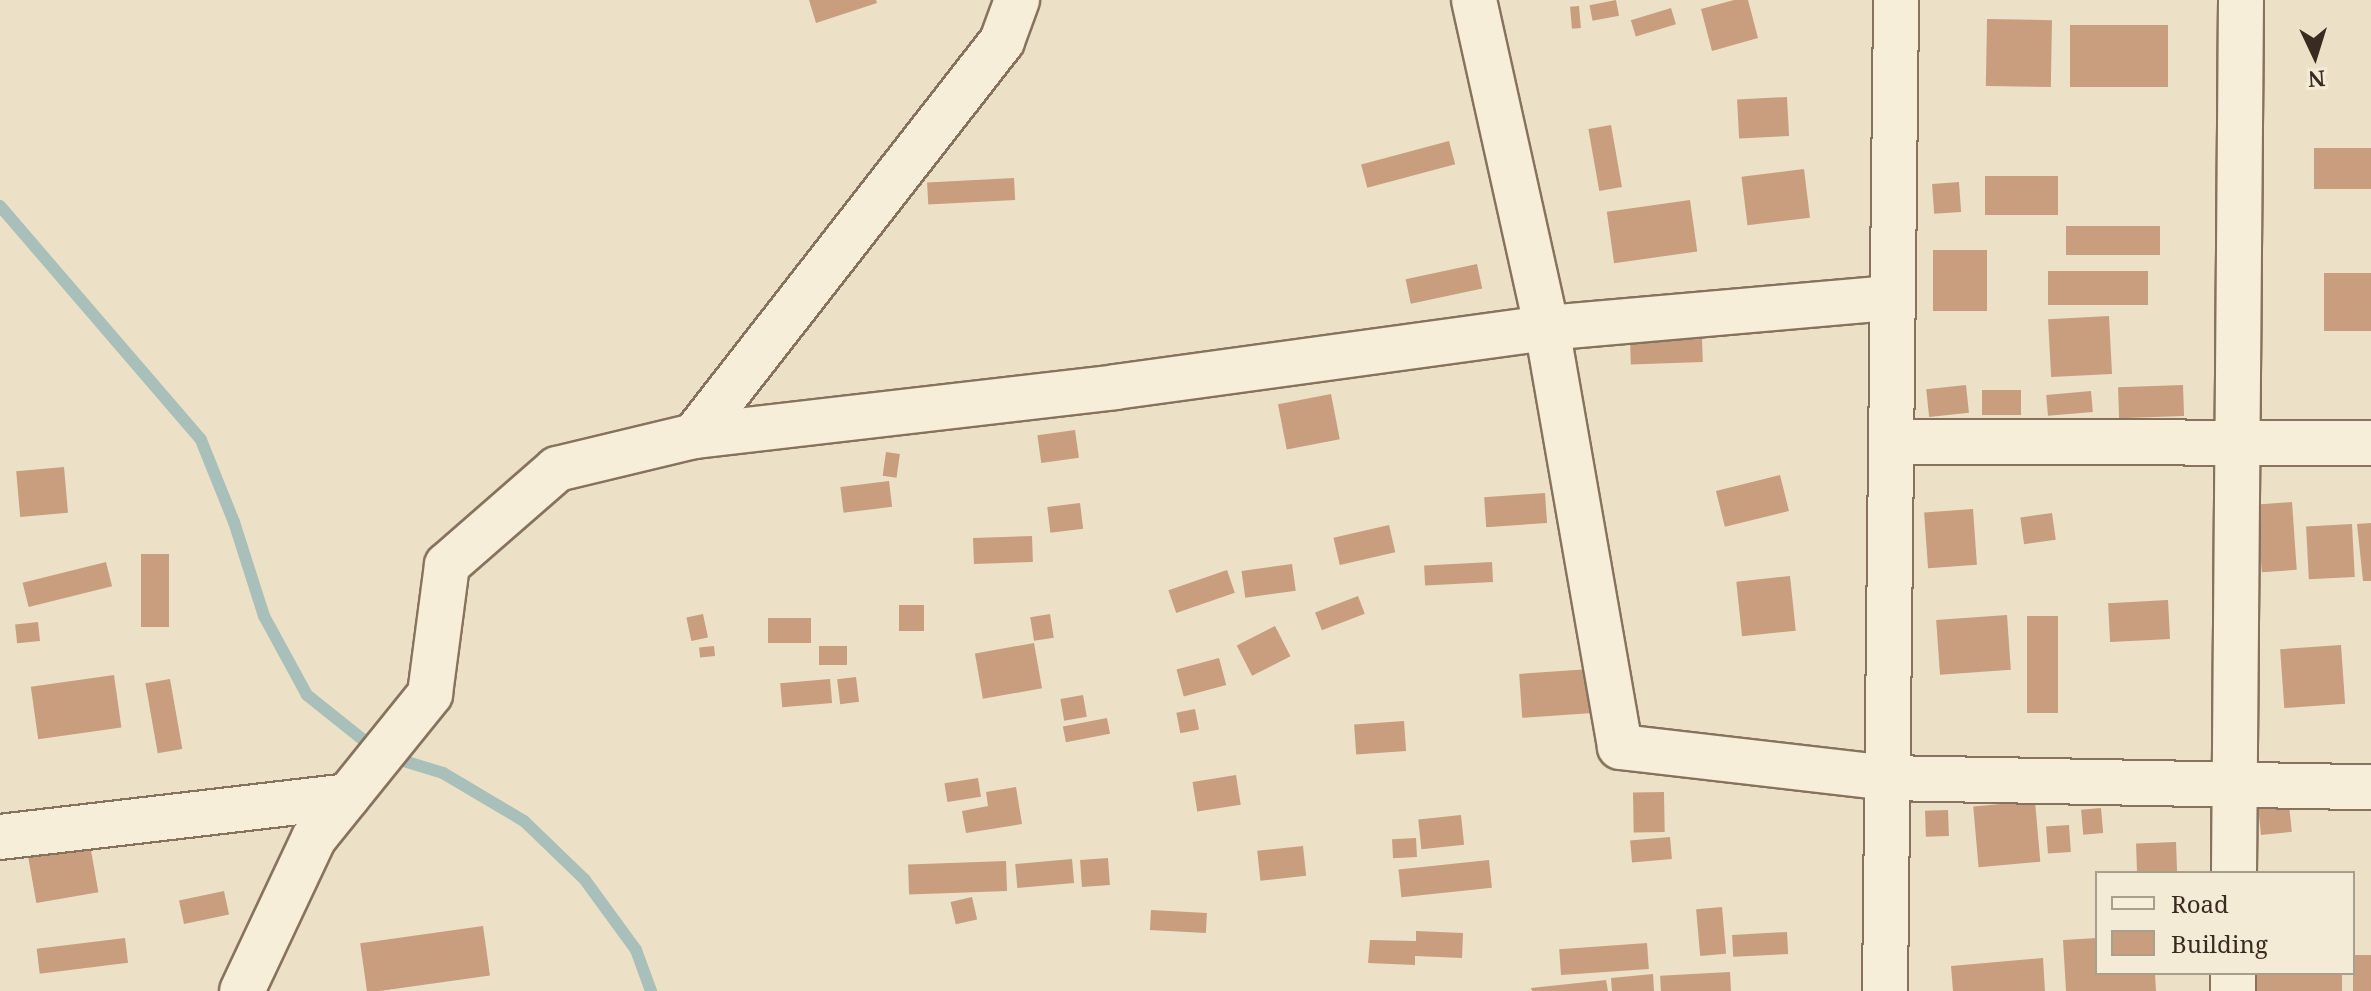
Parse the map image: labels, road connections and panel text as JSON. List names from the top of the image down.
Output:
{
  "legend": ["Road", "Building"],
  "north": "bottom"
}
